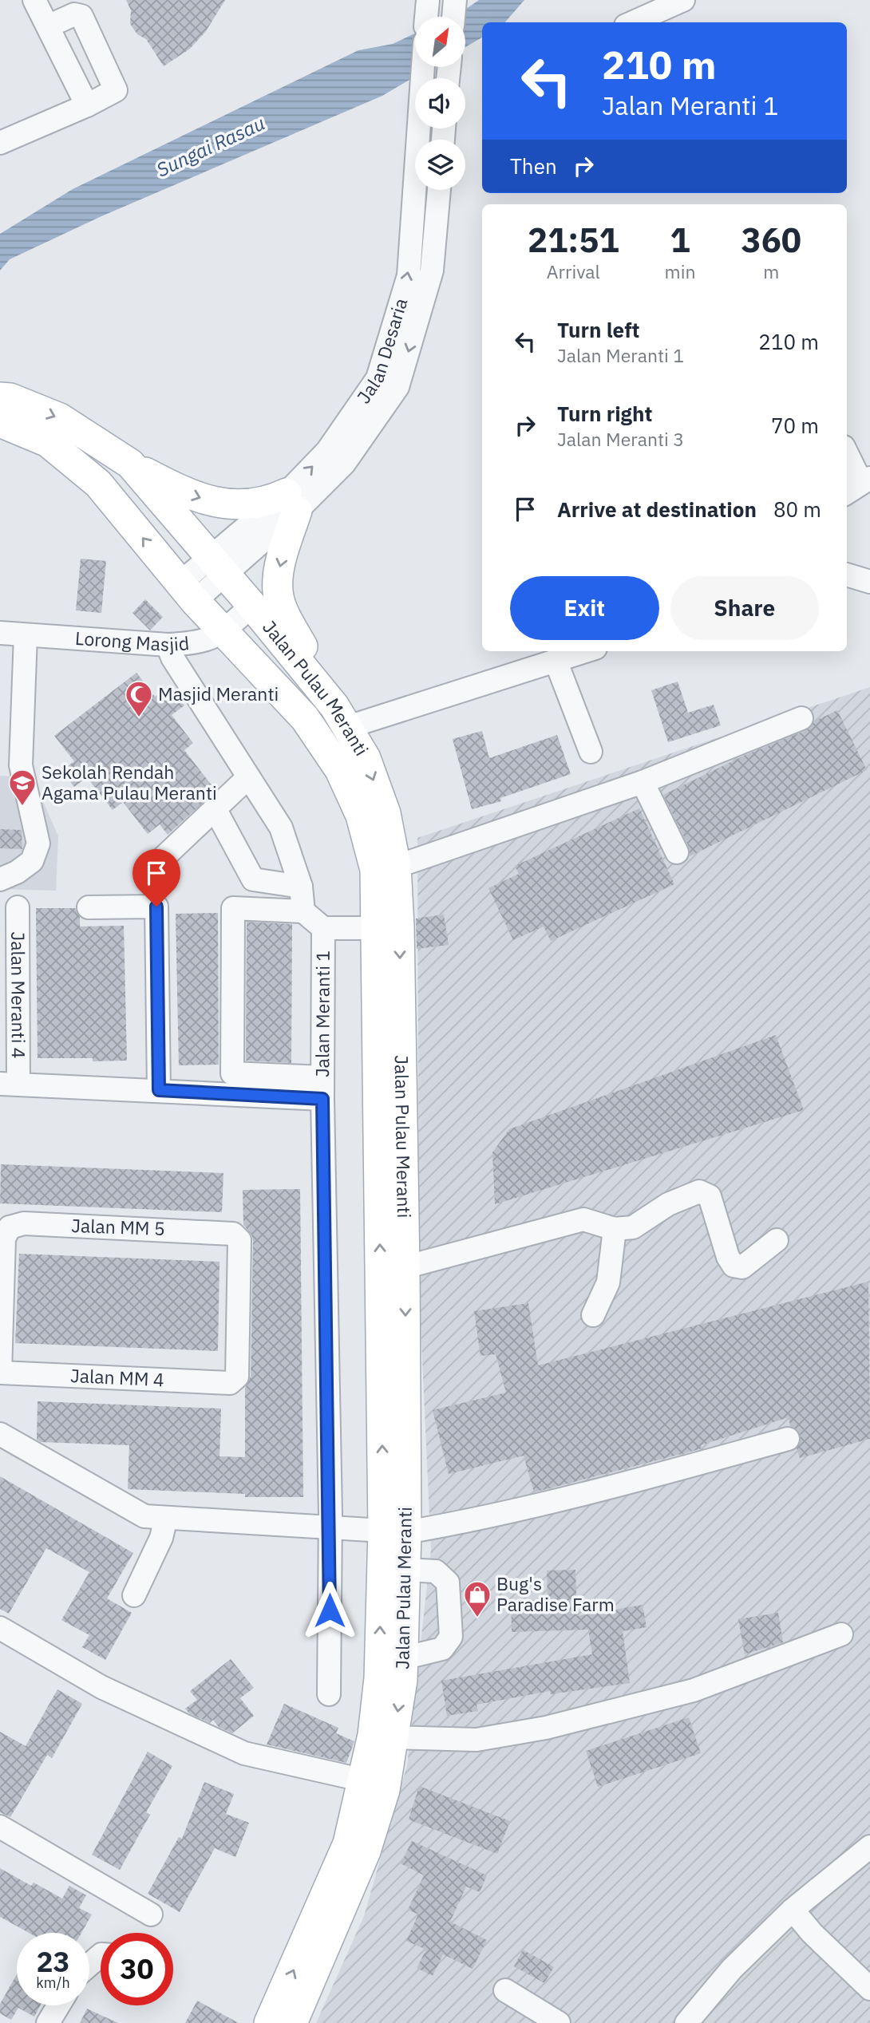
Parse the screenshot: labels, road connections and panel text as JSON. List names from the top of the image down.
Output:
{
  "streets": {
    "main road": ["Jalan Pulau Meranti"],
    "street": [
      "Jalan Desaria",
      "Lorong Masjid",
      "Jalan Meranti 4",
      "Jalan Meranti 1",
      "Jalan MM 5",
      "Jalan MM 4"
    ]
  },
  "crossings": [
    ["Jalan Desaria", "Jalan Pulau Meranti"],
    ["Lorong Masjid", "Jalan Pulau Meranti"],
    ["Jalan Pulau Meranti", "Jalan Meranti 1"],
    ["Jalan Meranti 4", "Jalan Meranti 1"],
    ["Jalan MM 5", "Jalan MM 4"]
  ],
  "water": ["Sungai Rasau"],
  "places": {
    "mosque": ["Masjid Meranti"],
    "school or university": ["Sekolah Rendah Agama Pulau Meranti"],
    "shop": ["Bug's Paradise Farm"]
  },
  "north": "top right",
  "page": {
    "turn": ["210 m", "Jalan Meranti 1"],
    "then": "Then",
    "eta": [
      "21:51",
      "Arrival",
      "1",
      "min",
      "360",
      "m"
    ],
    "list": [
      {
        "name": "Turn left",
        "note": "Jalan Meranti 1",
        "value": "210 m"
      },
      {
        "name": "Turn right",
        "note": "Jalan Meranti 3",
        "value": "70 m"
      },
      {
        "name": "Arrive at destination",
        "value": "80 m"
      }
    ],
    "buttons": ["Exit", "Share"],
    "speed": "23 km/h",
    "limit": "30"
  }
}
